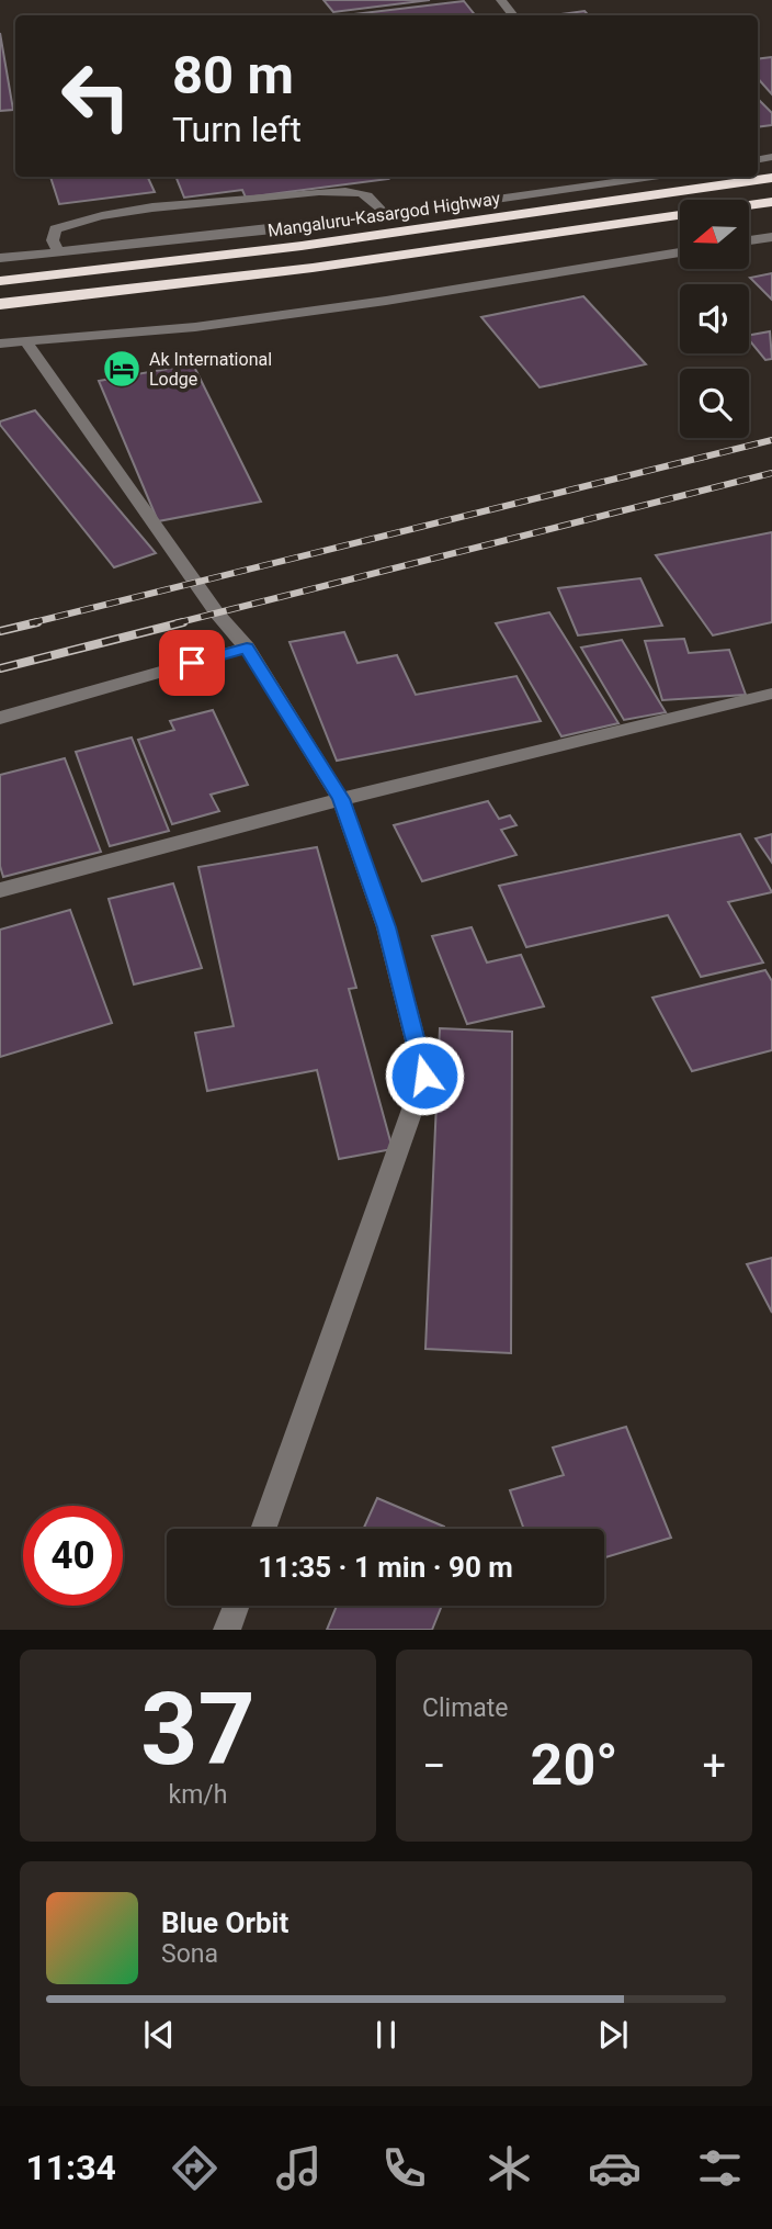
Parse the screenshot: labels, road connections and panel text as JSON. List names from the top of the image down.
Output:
{
  "streets": {
    "highway": ["Mangaluru-Kasargod Highway"]
  },
  "places": {
    "hotel": ["Ak International Lodge"]
  },
  "north": "left",
  "page": {
    "turn": ["80 m", "Turn left"],
    "limit": "40",
    "trip": "11:35 · 1 min · 90 m",
    "tile": [
      ["37", "km/h"],
      "Climate"
    ],
    "heat": ["−", "20°", "+"],
    "song": ["Blue Orbit", "Sona"],
    "tabs": "11:34"
  }
}
